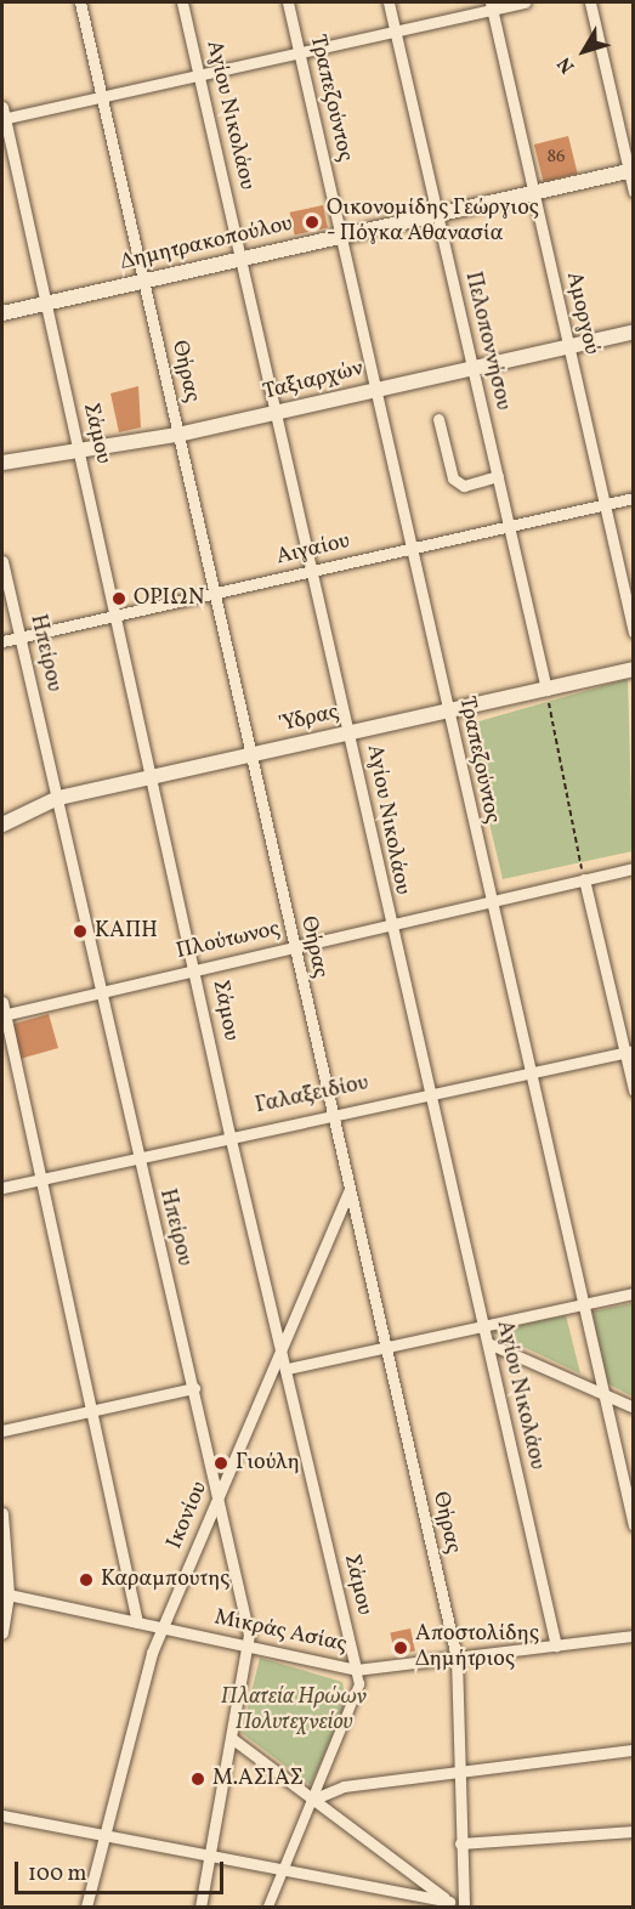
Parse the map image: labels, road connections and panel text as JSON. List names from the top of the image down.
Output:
{
  "streets": {
    "street": [
      "Τραπεζούντος",
      "Αγίου Νικολάου",
      "Δημητρακοπούλου",
      "Αμοργού",
      "Πελοποννήσου",
      "Θήρας",
      "Ταξιαρχών",
      "Σάμου",
      "Αιγαίου",
      "Ηπείρου",
      "Ύδρας",
      "Πλούτωνος",
      "Γαλαξειδίου",
      "Ικονίου",
      "Μικράς Ασίας"
    ]
  },
  "crossings": [
    ["Τραπεζούντος", "Δημητρακοπούλου"],
    ["Τραπεζούντος", "Ταξιαρχών"],
    ["Τραπεζούντος", "Αιγαίου"],
    ["Τραπεζούντος", "Ύδρας"],
    ["Τραπεζούντος", "Πλούτωνος"],
    ["Τραπεζούντος", "Γαλαξειδίου"],
    ["Αγίου Νικολάου", "Δημητρακοπούλου"],
    ["Αγίου Νικολάου", "Ταξιαρχών"],
    ["Αγίου Νικολάου", "Αιγαίου"],
    ["Αγίου Νικολάου", "Ύδρας"],
    ["Αγίου Νικολάου", "Πλούτωνος"],
    ["Αγίου Νικολάου", "Γαλαξειδίου"],
    ["Αγίου Νικολάου", "Μικράς Ασίας"],
    ["Δημητρακοπούλου", "Αμοργού"],
    ["Δημητρακοπούλου", "Πελοποννήσου"],
    ["Δημητρακοπούλου", "Θήρας"],
    ["Δημητρακοπούλου", "Σάμου"],
    ["Αμοργού", "Ταξιαρχών"],
    ["Αμοργού", "Αιγαίου"],
    ["Πελοποννήσου", "Ταξιαρχών"],
    ["Πελοποννήσου", "Αιγαίου"],
    ["Πελοποννήσου", "Ύδρας"],
    ["Θήρας", "Ταξιαρχών"],
    ["Θήρας", "Αιγαίου"],
    ["Θήρας", "Ύδρας"],
    ["Θήρας", "Πλούτωνος"],
    ["Θήρας", "Γαλαξειδίου"],
    ["Θήρας", "Ικονίου"],
    ["Θήρας", "Μικράς Ασίας"],
    ["Ταξιαρχών", "Σάμου"],
    ["Σάμου", "Αιγαίου"],
    ["Σάμου", "Ύδρας"],
    ["Σάμου", "Πλούτωνος"],
    ["Σάμου", "Γαλαξειδίου"],
    ["Σάμου", "Ικονίου"],
    ["Σάμου", "Μικράς Ασίας"],
    ["Αιγαίου", "Ηπείρου"],
    ["Ηπείρου", "Ύδρας"],
    ["Ηπείρου", "Πλούτωνος"],
    ["Ηπείρου", "Γαλαξειδίου"],
    ["Ηπείρου", "Ικονίου"],
    ["Ηπείρου", "Μικράς Ασίας"],
    ["Ικονίου", "Μικράς Ασίας"]
  ],
  "parks": ["Πλατεία Ηρώων Πολυτεχνείου"],
  "places": [
    "Οικονομίδης Γεώργιος - Πόγκα Αθανασία",
    "ΟΡΙΩΝ",
    "ΚΑΠΗ",
    "Γιούλη",
    "Καραμπουτης",
    "Αποστολίδης Δημήτριος",
    "Μ.ΑΣΙΑΣ"
  ],
  "house_numbers": ["86"],
  "scale_bar": "100 m",
  "north": "bottom left"
}
